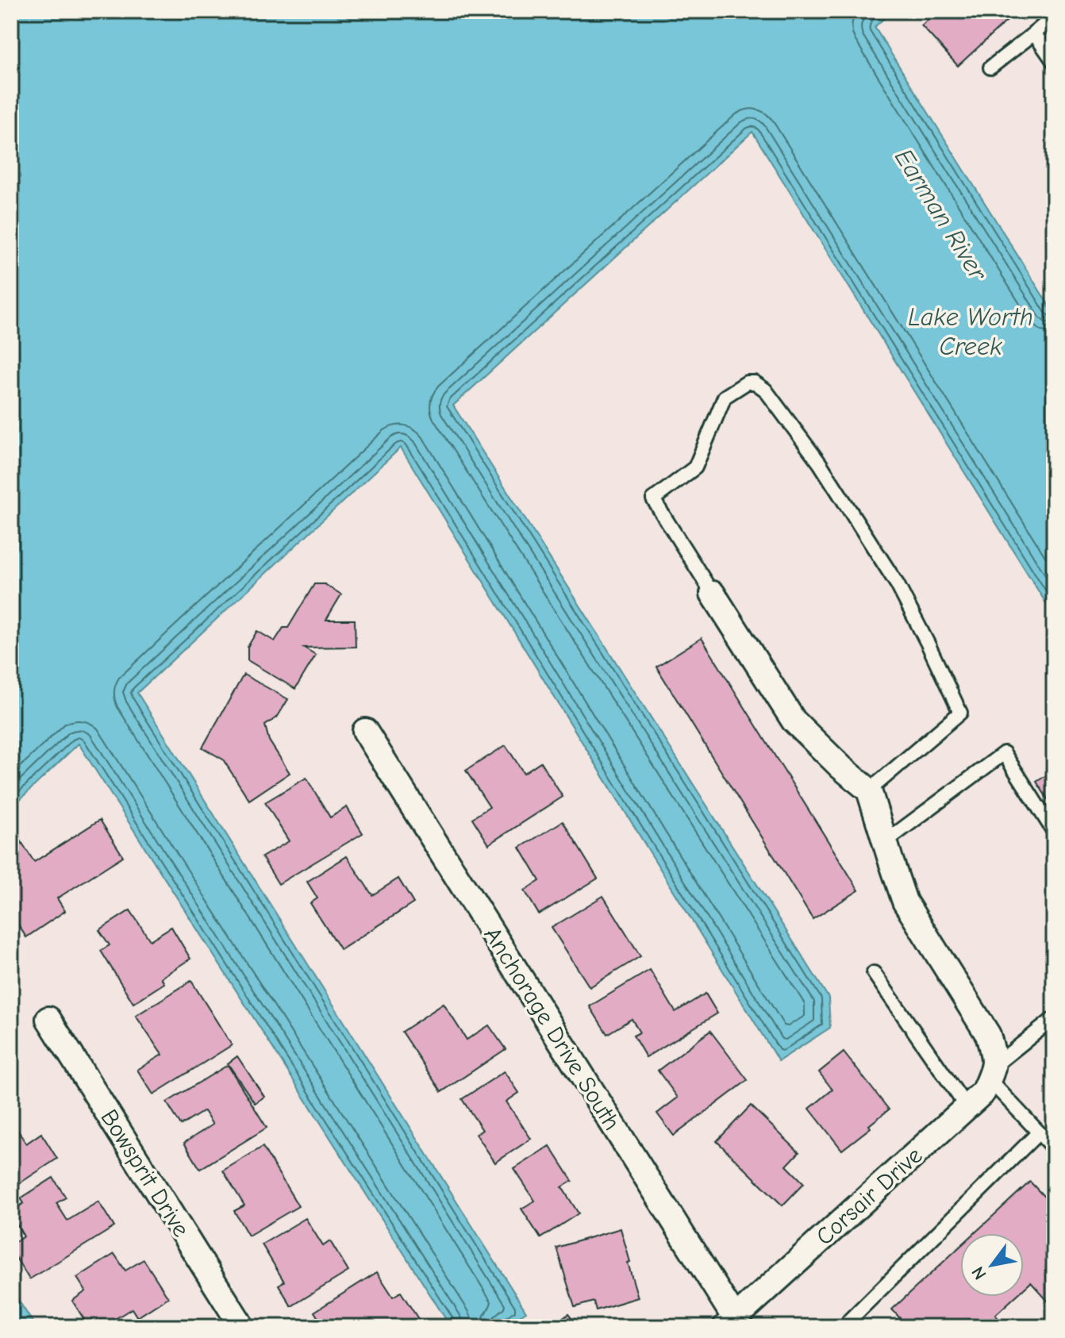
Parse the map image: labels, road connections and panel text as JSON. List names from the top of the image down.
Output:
{
  "streets": {
    "street": ["Anchorage Drive South", "Bowsprit Drive", "Corsair Drive"]
  },
  "crossings": [
    ["Anchorage Drive South", "Corsair Drive"]
  ],
  "water": ["Earman River", "Lake Worth Creek"],
  "north": "bottom left"
}
